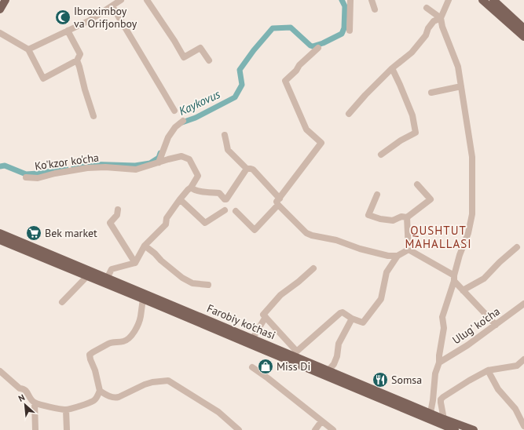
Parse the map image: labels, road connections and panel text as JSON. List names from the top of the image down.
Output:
{
  "streets": {
    "main road": ["Farobiy ko'chasi"],
    "street": ["Ko'kzor ko'cha", "Ulug' ko'cha"]
  },
  "districts": ["QUSHTUT MAHALLASI"],
  "water": ["Kaykovus"],
  "places": {
    "mosque": ["Ibroximboy va Orifjonboy"],
    "supermarket": ["Bek market"],
    "shop": ["Miss Di"],
    "restaurant": ["Somsa"]
  },
  "north": "top left"
}
